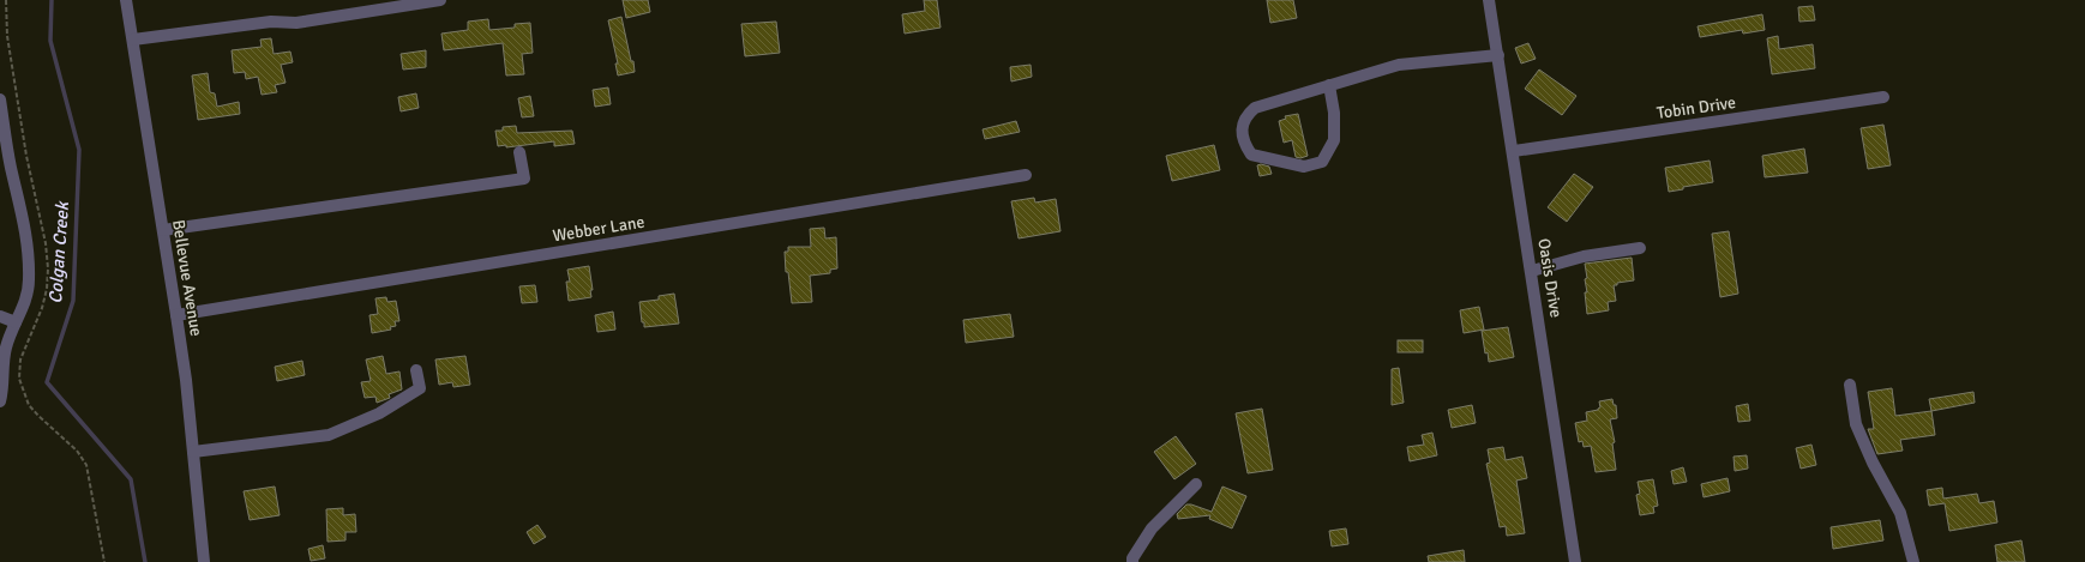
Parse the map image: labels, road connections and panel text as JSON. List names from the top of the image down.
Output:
{
  "streets": {
    "street": [
      "Tobin Drive",
      "Webber Lane",
      "Bellevue Avenue",
      "Oasis Drive"
    ]
  },
  "crossings": [
    ["Tobin Drive", "Oasis Drive"],
    ["Webber Lane", "Bellevue Avenue"]
  ],
  "water": ["Colgan Creek"]
}
